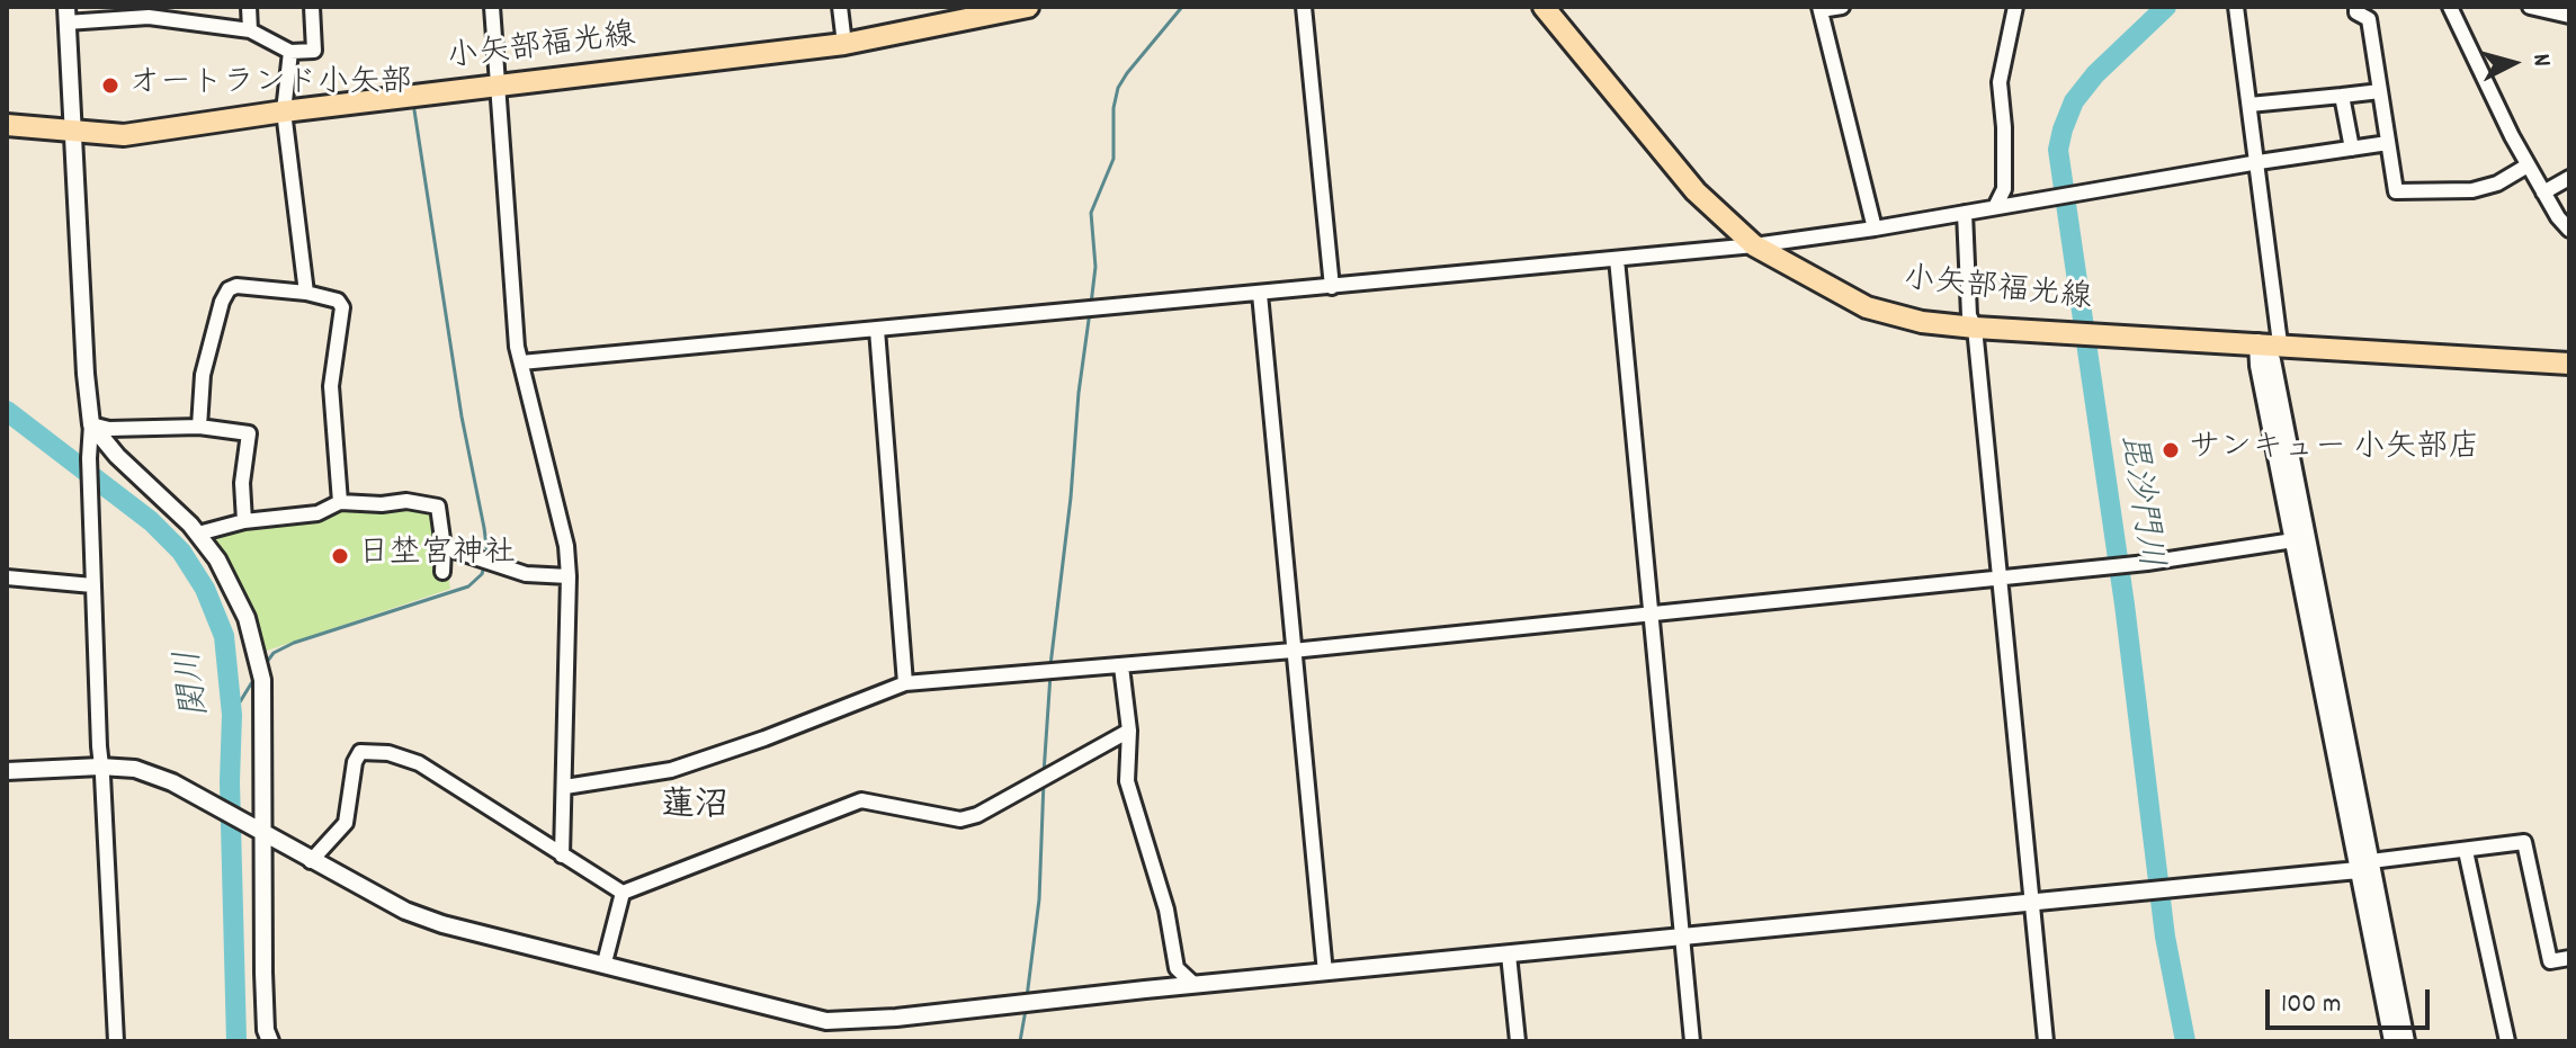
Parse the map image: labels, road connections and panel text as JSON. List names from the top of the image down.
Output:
{
  "streets": {
    "main road": ["小矢部福光線"]
  },
  "districts": ["蓮沼"],
  "water": ["毘沙門川", "関川"],
  "places": ["オートランド小矢部", "サンキュー 小矢部店", "日埜宮神社"],
  "scale_bar": "100 m",
  "north": "right"
}
